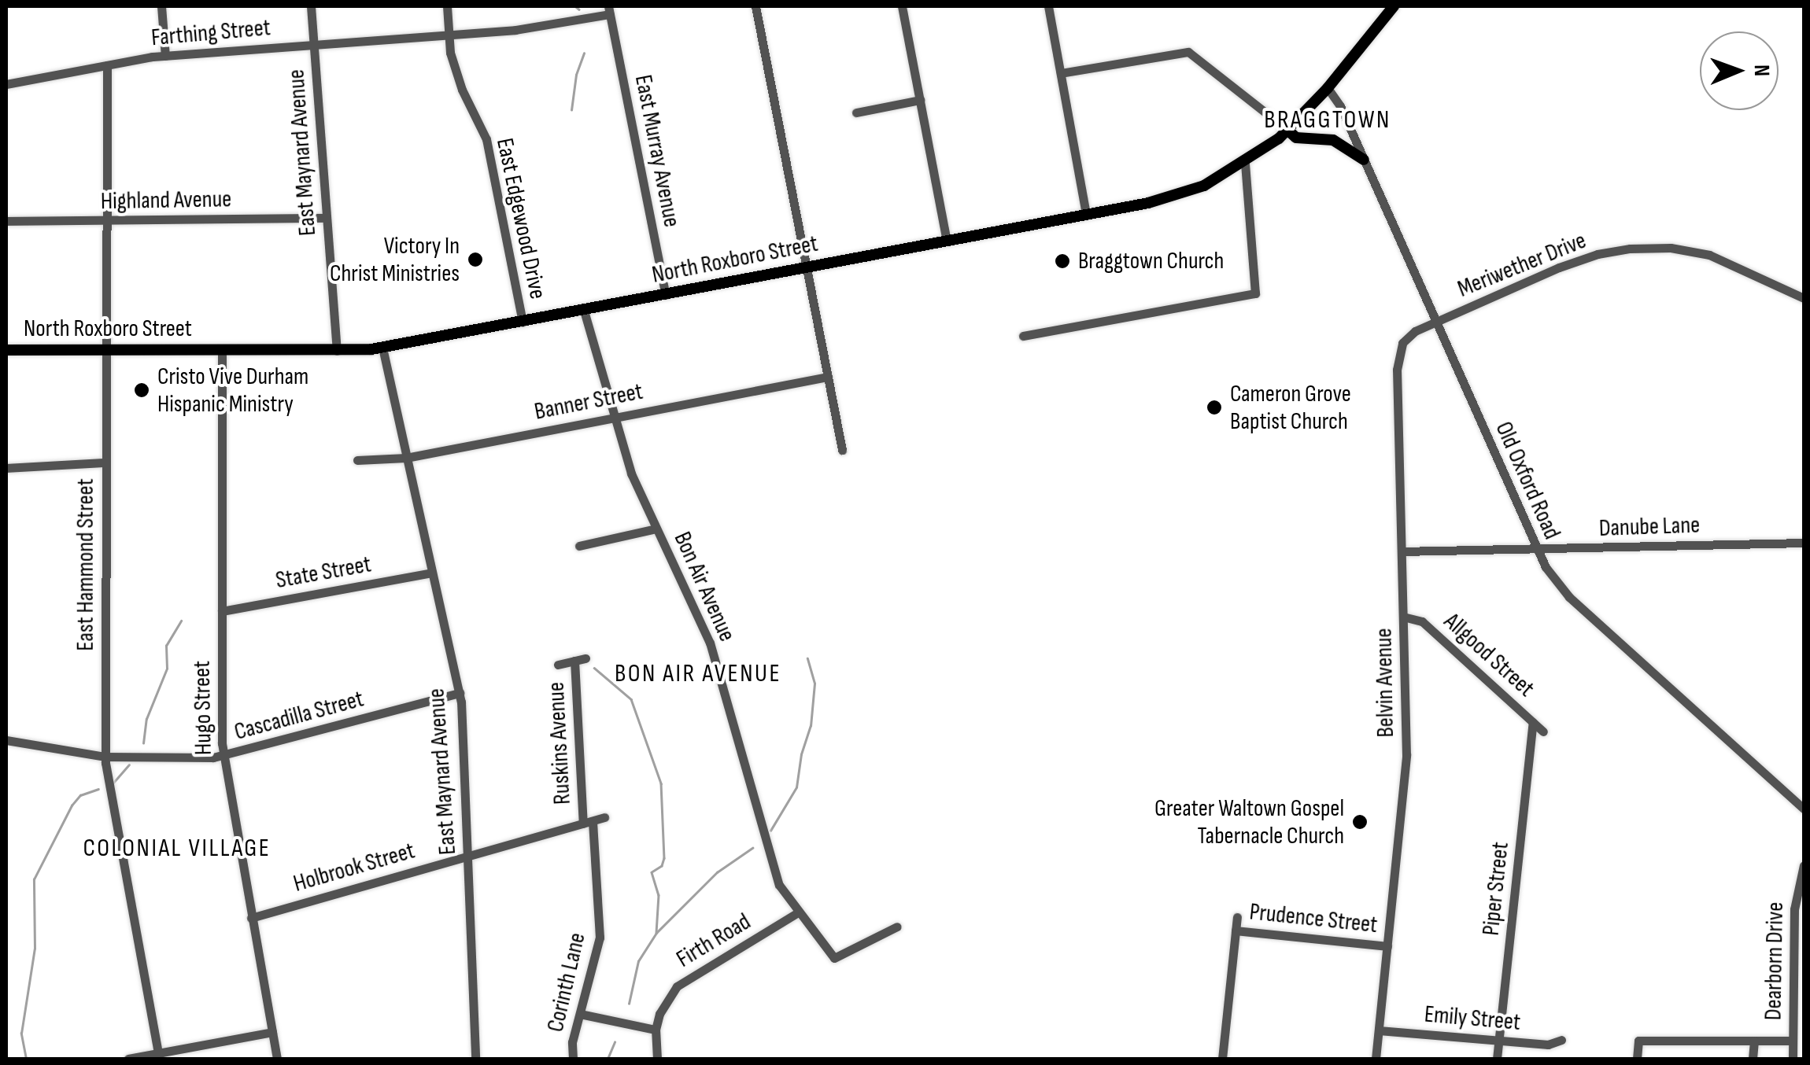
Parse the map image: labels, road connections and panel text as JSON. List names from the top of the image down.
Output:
{
  "streets": {
    "main road": ["North Roxboro Street"],
    "street": [
      "Farthing Street",
      "East Murray Avenue",
      "East Maynard Avenue",
      "Highland Avenue",
      "East Edgewood Drive",
      "Meriwether Drive",
      "Banner Street",
      "Old Oxford Road",
      "Danube Lane",
      "East Hammond Street",
      "State Street",
      "Bon Air Avenue",
      "Allgood Street",
      "Belvin Avenue",
      "Hugo Street",
      "Cascadilla Street",
      "Ruskins Avenue",
      "Holbrook Street",
      "Piper Street",
      "Prudence Street",
      "Firth Road",
      "Dearborn Drive",
      "Corinth Lane",
      "Emily Street"
    ]
  },
  "crossings": [
    ["Farthing Street", "East Murray Avenue"],
    ["Farthing Street", "East Maynard Avenue"],
    ["Farthing Street", "East Edgewood Drive"],
    ["Farthing Street", "East Hammond Street"],
    ["East Murray Avenue", "North Roxboro Street"],
    ["East Maynard Avenue", "Highland Avenue"],
    ["East Maynard Avenue", "North Roxboro Street"],
    ["East Maynard Avenue", "Banner Street"],
    ["East Maynard Avenue", "State Street"],
    ["East Maynard Avenue", "Cascadilla Street"],
    ["East Maynard Avenue", "Holbrook Street"],
    ["Highland Avenue", "East Hammond Street"],
    ["East Edgewood Drive", "North Roxboro Street"],
    ["North Roxboro Street", "Old Oxford Road"],
    ["North Roxboro Street", "East Hammond Street"],
    ["North Roxboro Street", "Bon Air Avenue"],
    ["North Roxboro Street", "Hugo Street"],
    ["Meriwether Drive", "Old Oxford Road"],
    ["Meriwether Drive", "Belvin Avenue"],
    ["Banner Street", "Bon Air Avenue"],
    ["Old Oxford Road", "Danube Lane"],
    ["Old Oxford Road", "Belvin Avenue"],
    ["Danube Lane", "Belvin Avenue"],
    ["East Hammond Street", "Cascadilla Street"],
    ["State Street", "Hugo Street"],
    ["Bon Air Avenue", "Firth Road"],
    ["Allgood Street", "Belvin Avenue"],
    ["Allgood Street", "Piper Street"],
    ["Belvin Avenue", "Prudence Street"],
    ["Belvin Avenue", "Emily Street"],
    ["Hugo Street", "Cascadilla Street"],
    ["Hugo Street", "Holbrook Street"],
    ["Ruskins Avenue", "Holbrook Street"],
    ["Ruskins Avenue", "Corinth Lane"],
    ["Holbrook Street", "Corinth Lane"],
    ["Piper Street", "Emily Street"]
  ],
  "districts": ["BRAGGTOWN", "BON AIR AVENUE", "COLONIAL VILLAGE"],
  "places": [
    "Victory In Christ Ministries",
    "Braggtown Church",
    "Cristo Vive Durham Hispanic Ministry",
    "Cameron Grove Baptist Church",
    "Greater Waltown Gospel Tabernacle Church"
  ],
  "north": "right"
}
